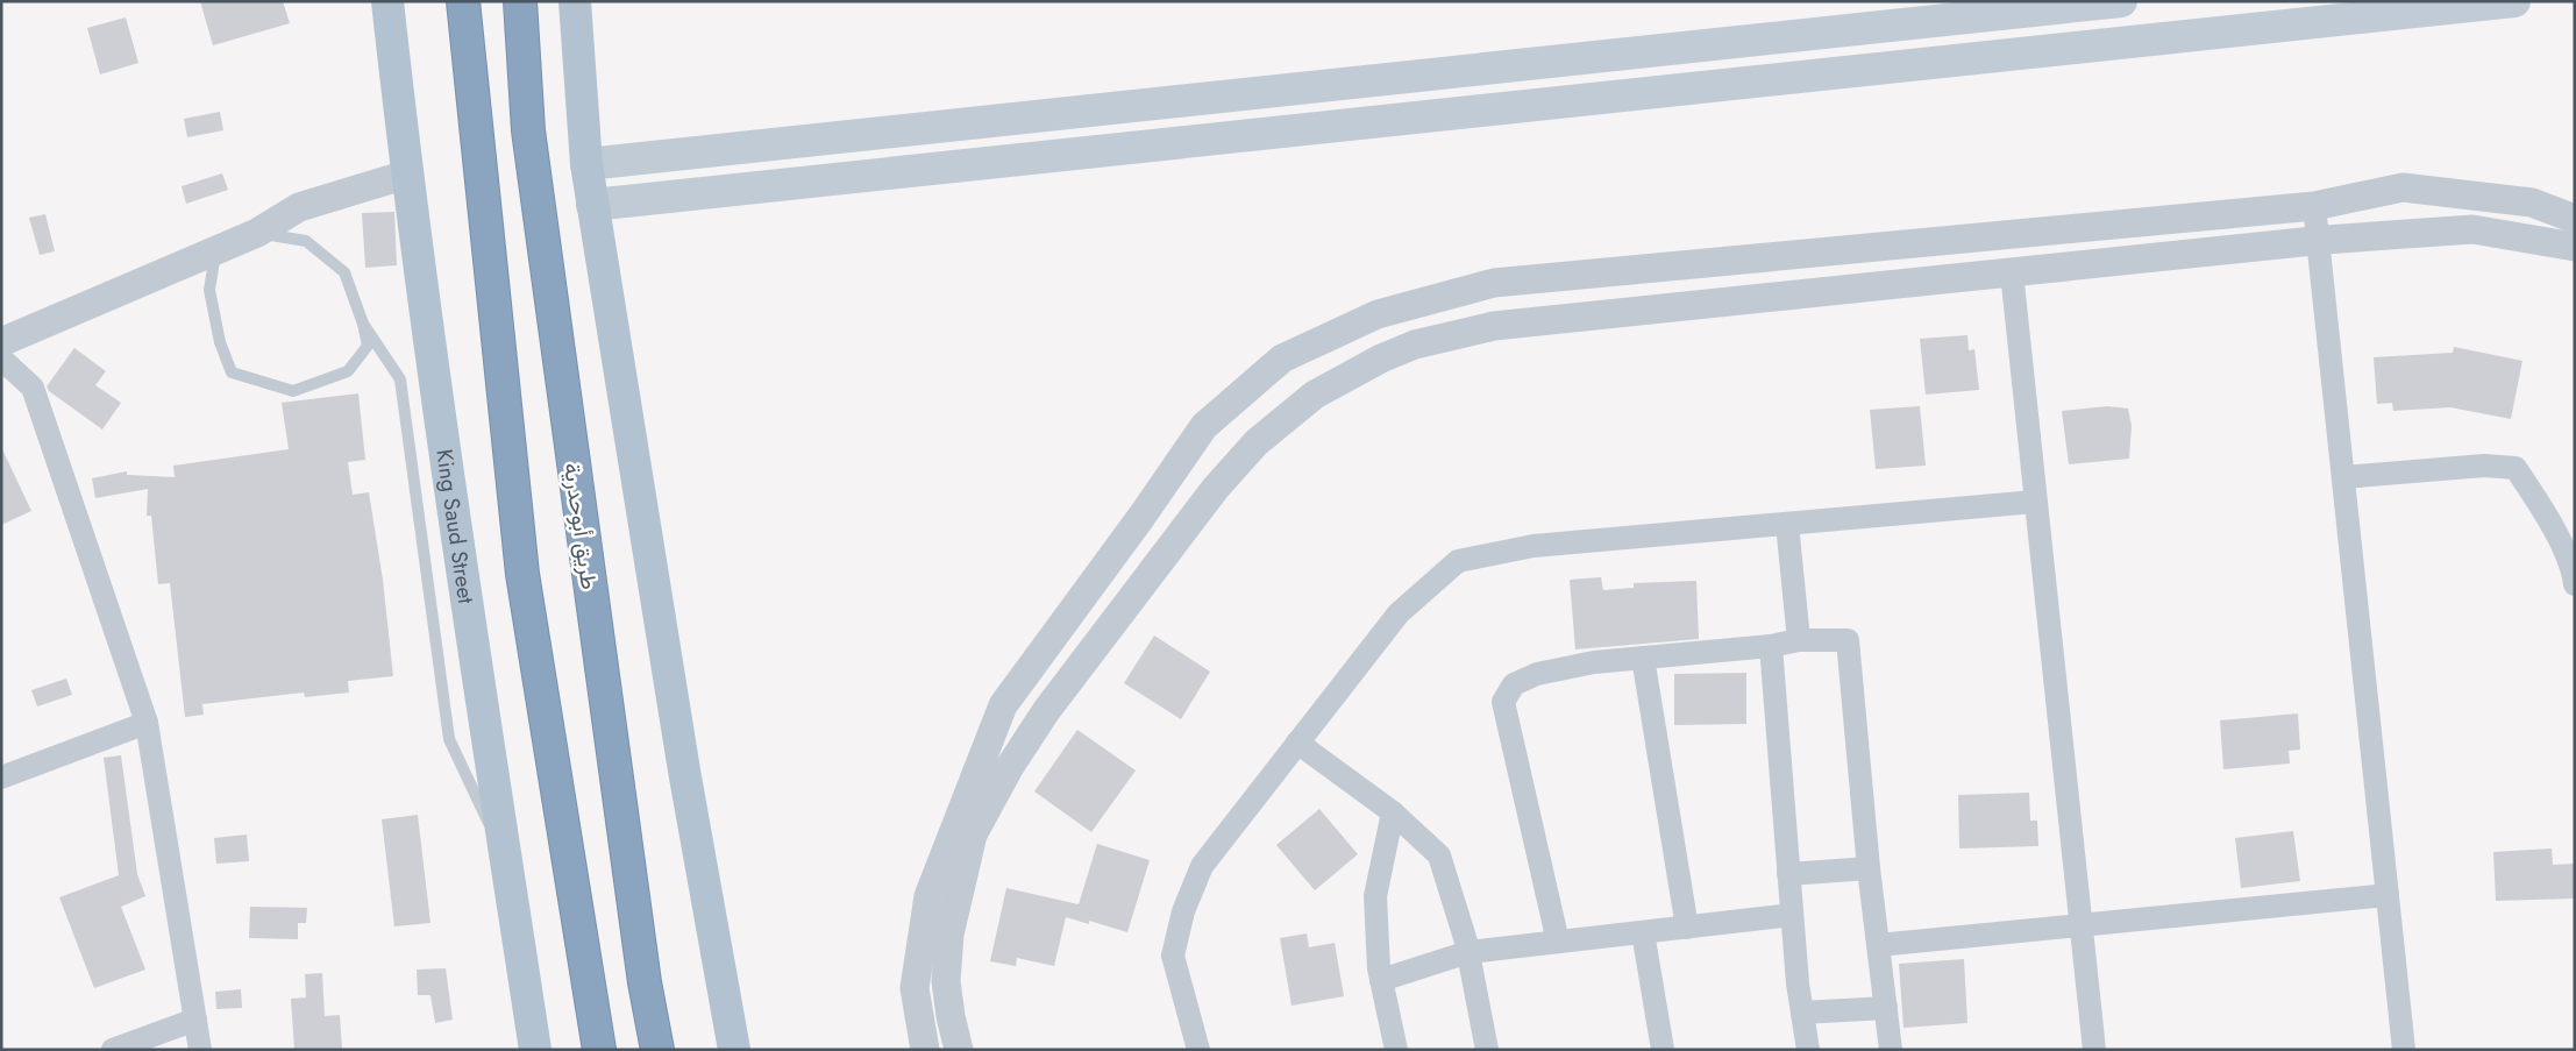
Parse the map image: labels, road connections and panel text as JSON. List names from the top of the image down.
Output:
{
  "streets": {
    "highway": ["طريق أبوحدرية"],
    "main road": ["King Saud Street"]
  }
}
